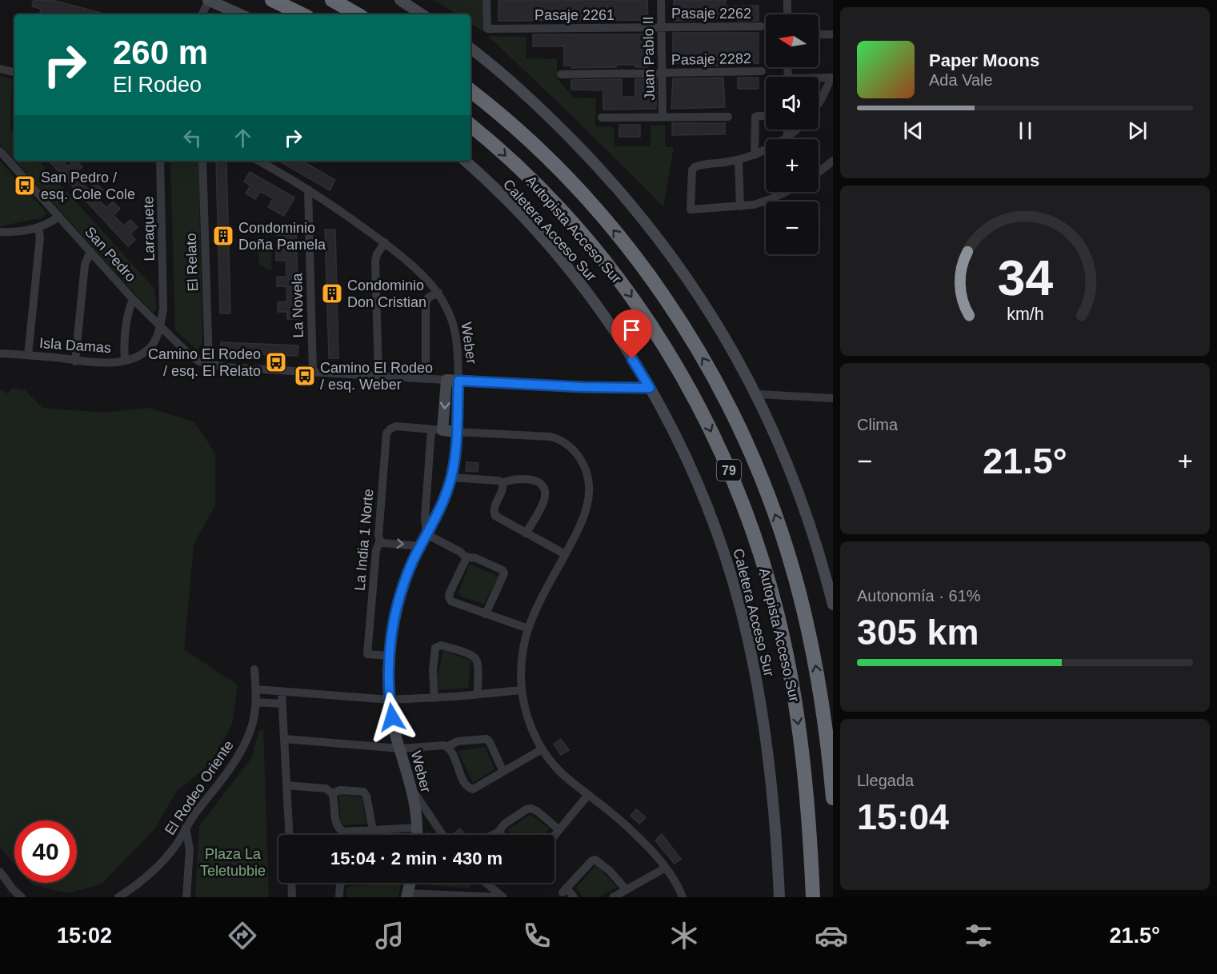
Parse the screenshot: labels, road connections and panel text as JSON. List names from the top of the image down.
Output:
{
  "streets": {
    "highway": ["Autopista Acceso Sur", "79"],
    "main road": ["Caletera Acceso Sur", "Weber"],
    "street": [
      "Pasaje 2262",
      "Pasaje 2261",
      "Juan Pablo II",
      "Pasaje 2282",
      "Laraquete",
      "San Pedro",
      "El Relato",
      "La Novela",
      "Isla Damas",
      "La India 1 Norte",
      "El Rodeo Oriente"
    ]
  },
  "crossings": [
    ["Pasaje 2262", "Pasaje 2261"],
    ["Pasaje 2262", "Juan Pablo II"],
    ["Pasaje 2261", "Juan Pablo II"],
    ["Juan Pablo II", "Pasaje 2282"],
    ["Laraquete", "San Pedro"],
    ["Laraquete", "Isla Damas"],
    ["San Pedro", "El Relato"],
    ["San Pedro", "Isla Damas"],
    ["La Novela", "Weber"],
    ["Weber", "La India 1 Norte"]
  ],
  "parks": ["Plaza La Teletubbie"],
  "places": {
    "bus stop": ["San Pedro / esq. Cole Cole", "Camino El Rodeo / esq. El Relato", "Camino El Rodeo / esq. Weber"],
    "building": ["Condominio Doña Pamela", "Condominio Don Cristian"]
  },
  "north": "left",
  "page": {
    "map_buttons": ["+", "−"],
    "turn": ["260 m", "El Rodeo"],
    "song": ["Paper Moons", "Ada Vale"],
    "tile": [
      "Clima",
      ["Autonomía · 61%", "305 km"],
      ["Llegada", "15:04"]
    ],
    "heat": ["−", "21.5°", "+"],
    "limit": "40",
    "trip": "15:04 · 2 min · 430 m",
    "tabs": ["15:02", "21.5°"],
    "gauge": ["34", "km/h"]
  }
}
